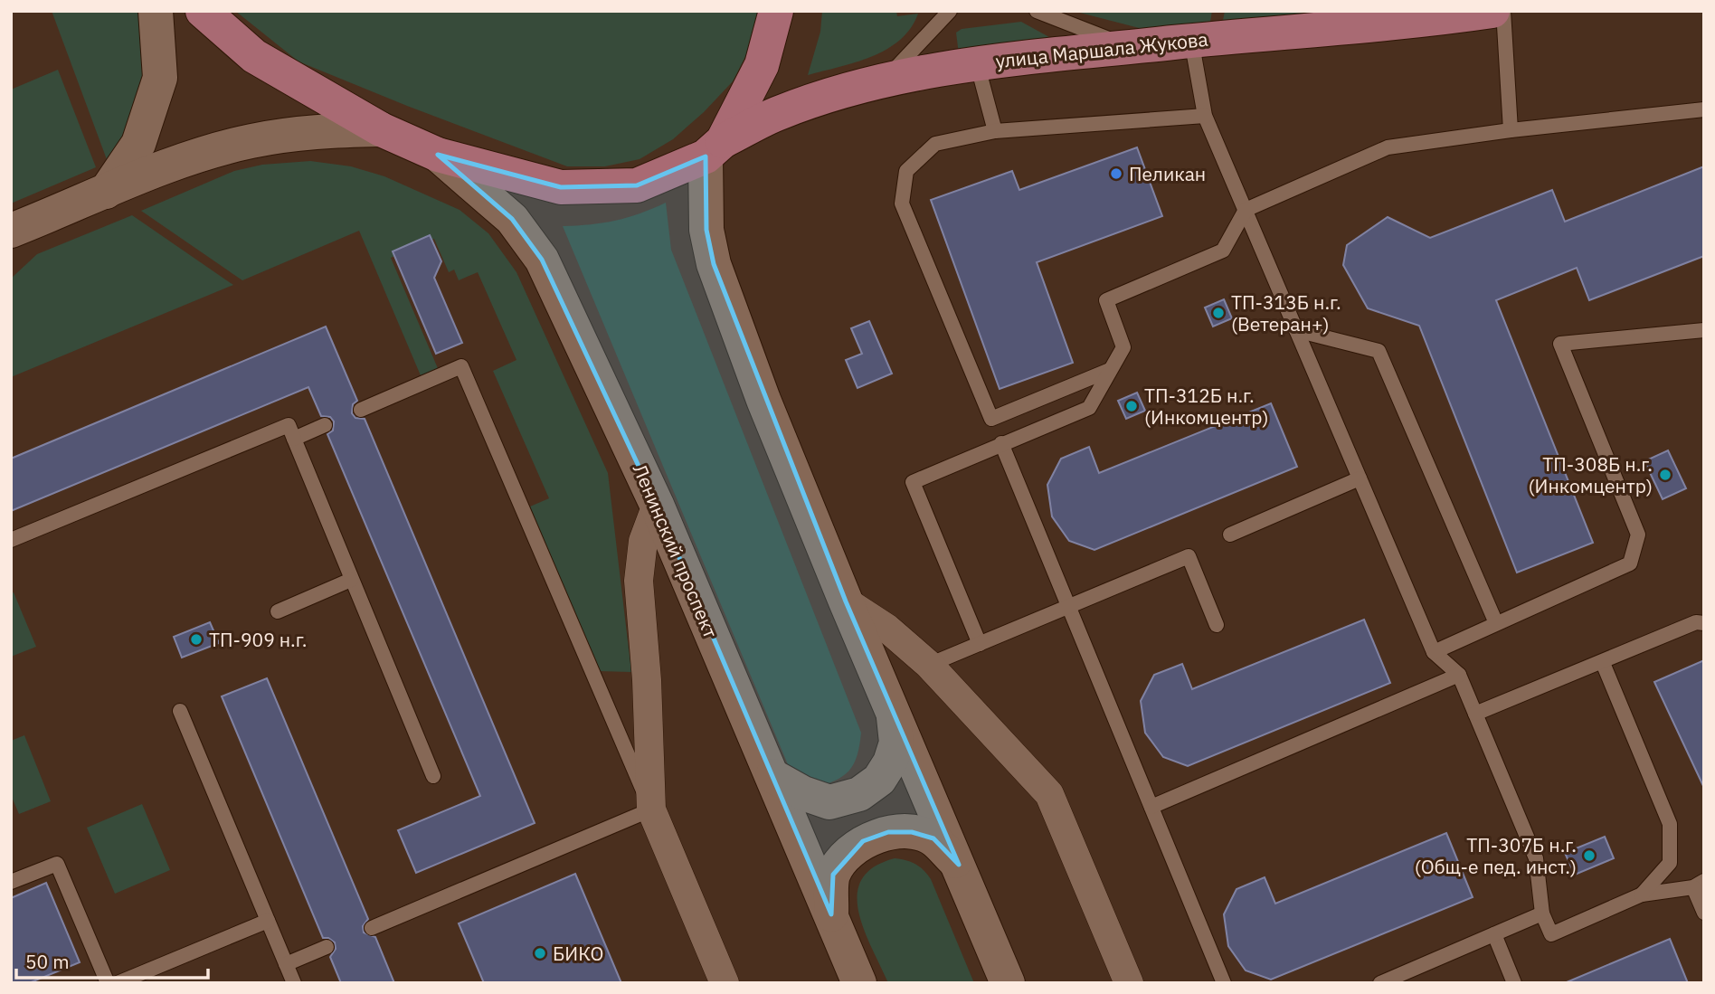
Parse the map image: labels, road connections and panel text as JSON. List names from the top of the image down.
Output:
{
  "streets": {
    "main road": ["улица Маршала Жукова", "Ленинский проспект"]
  },
  "crossings": [
    ["улица Маршала Жукова", "Ленинский проспект"]
  ],
  "places": [
    "Пеликан",
    "ТП-313Б н.г. (Ветеран+)",
    "ТП-312Б н.г. (Инкомцентр)",
    "ТП-308Б н.г. (Инкомцентр)",
    "ТП-909 н.г.",
    "ТП-307Б н.г. (Общ-е пед. инст.)",
    "БИКО"
  ],
  "scale_bar": "50 m"
}
